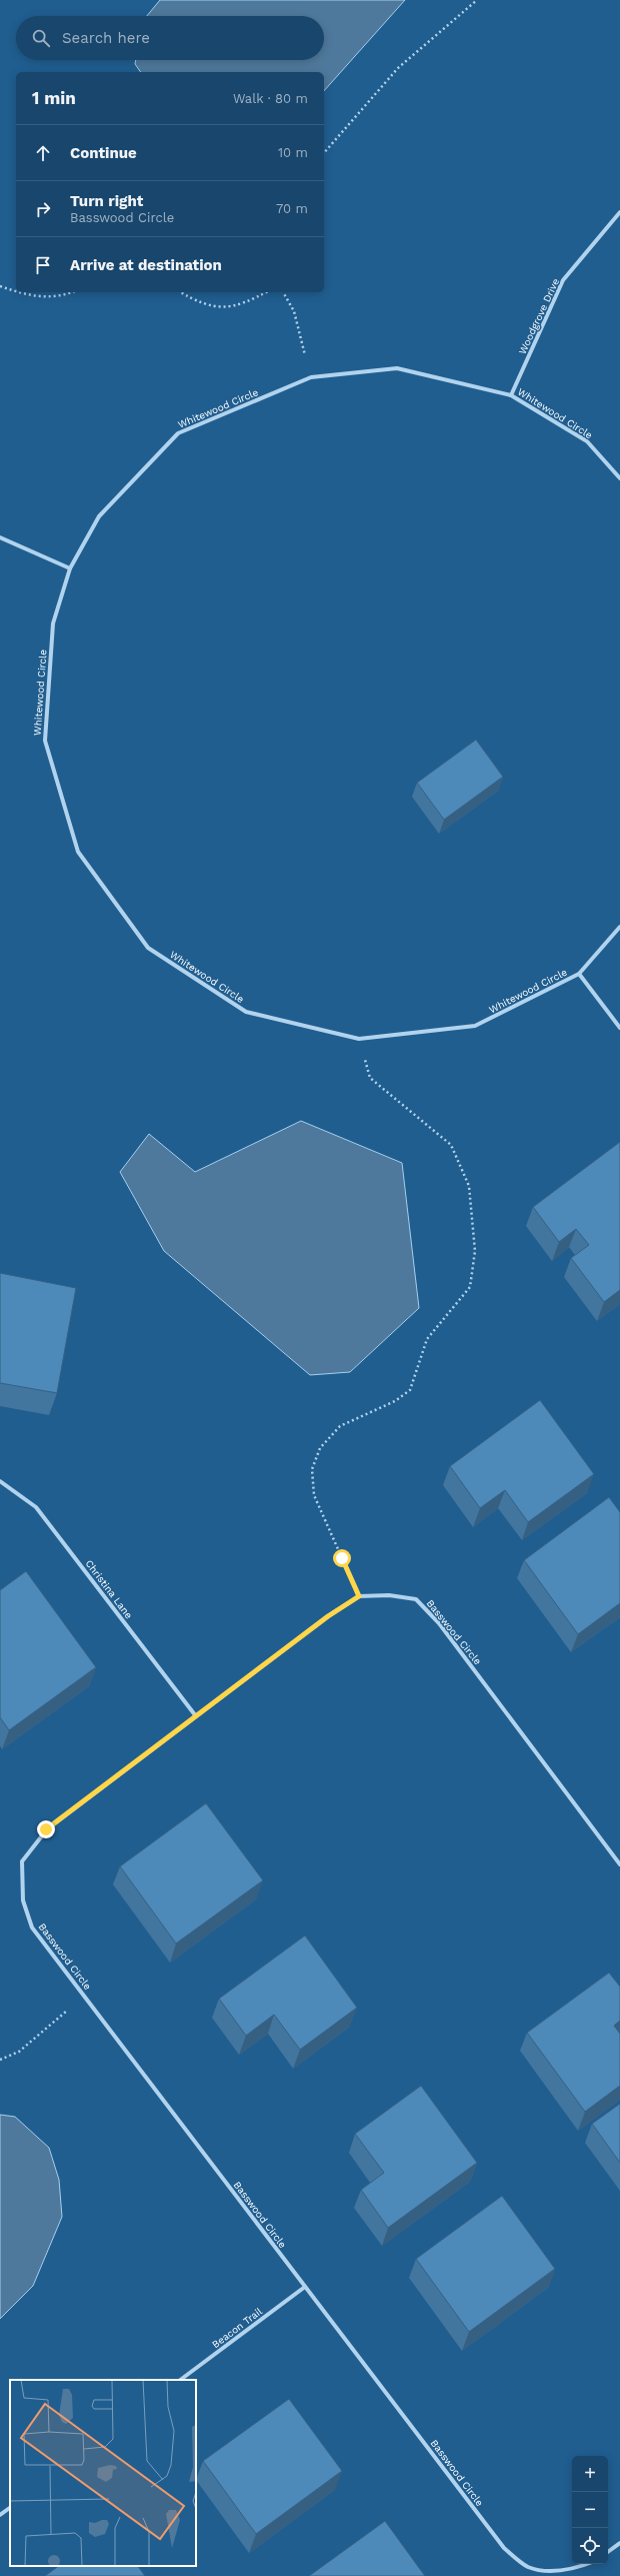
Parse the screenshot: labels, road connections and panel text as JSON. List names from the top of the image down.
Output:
{
  "streets": {
    "street": [
      "Woodgrove Drive",
      "Whitewood Circle",
      "Christina Lane",
      "Basswood Circle",
      "Beacon Trail"
    ]
  },
  "crossings": [
    ["Woodgrove Drive", "Whitewood Circle"],
    ["Christina Lane", "Basswood Circle"],
    ["Basswood Circle", "Beacon Trail"]
  ],
  "page": {
    "search": "Search here",
    "heading": ["1 min", "Walk · 80 m"],
    "list": [
      ["Continue", "10 m"],
      ["Turn right", "Basswood Circle", "70 m"],
      "Arrive at destination"
    ],
    "map_buttons": ["+", "−"]
  }
}
